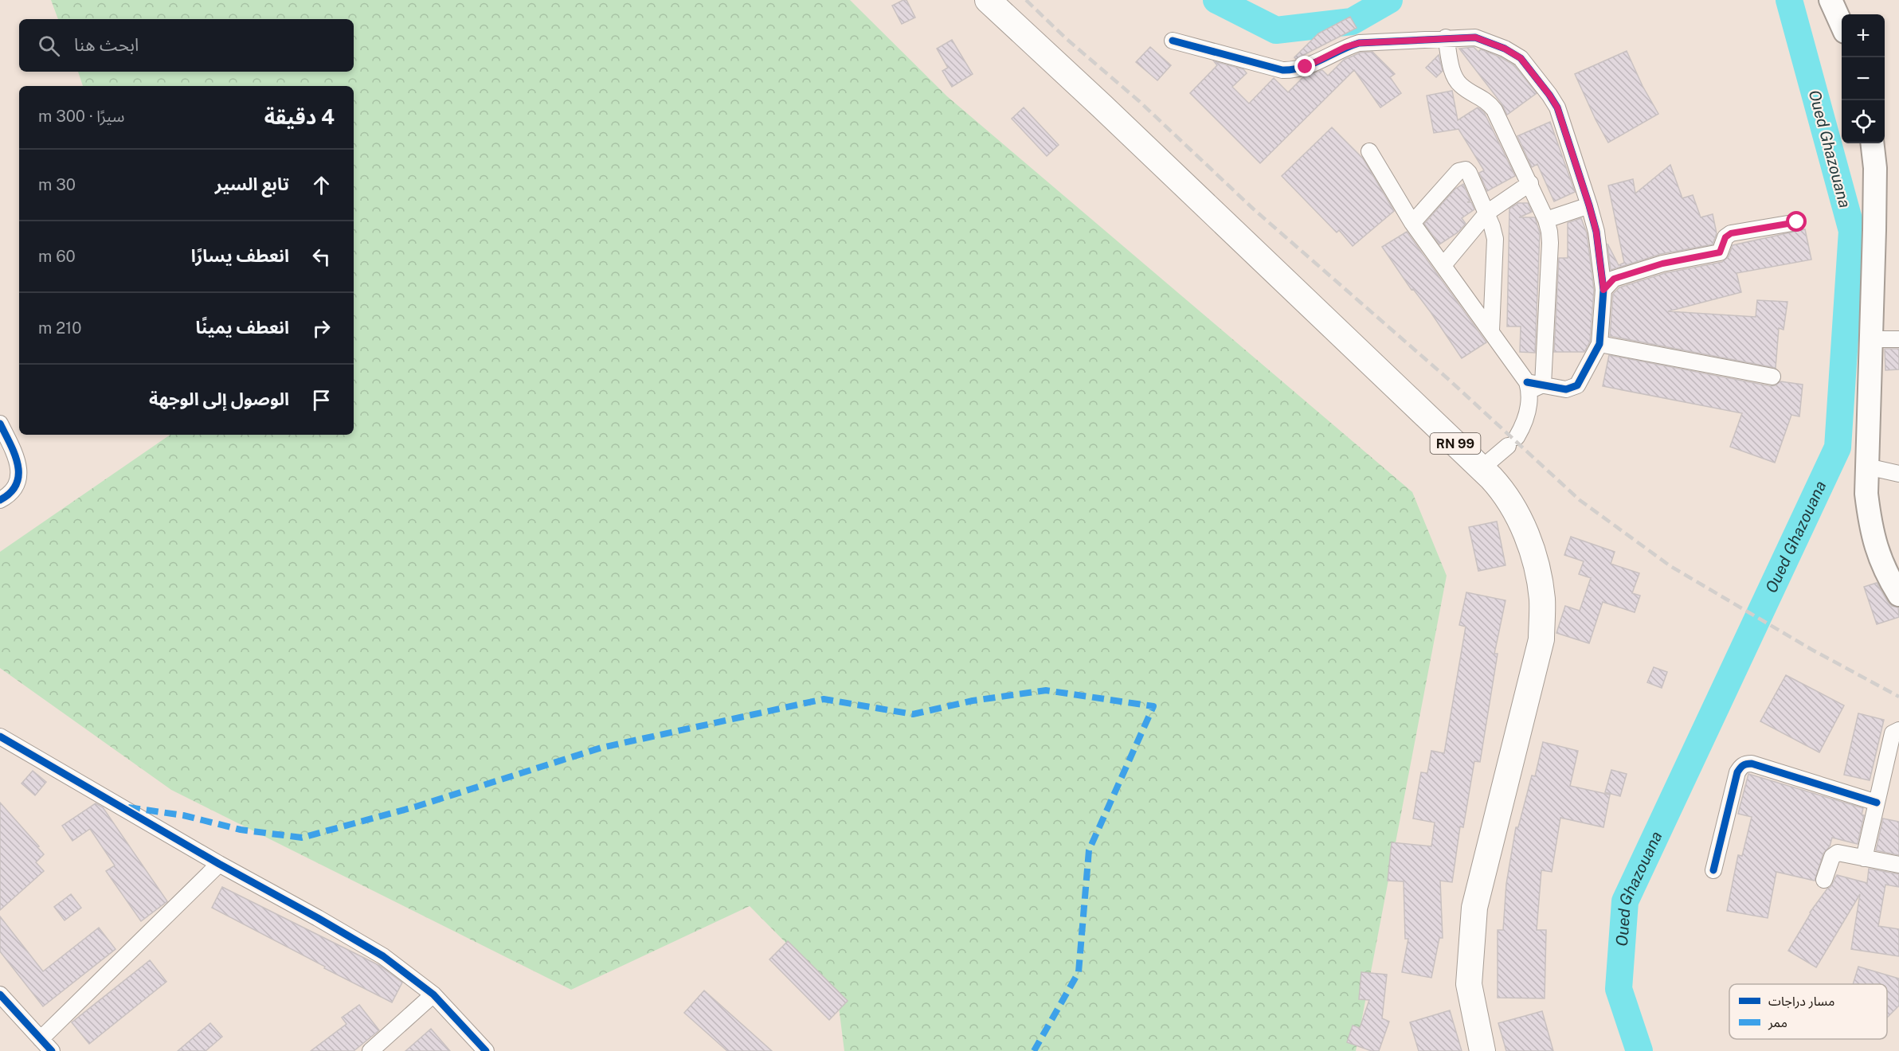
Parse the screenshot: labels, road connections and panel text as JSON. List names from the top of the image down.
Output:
{
  "streets": {
    "main road": ["RN 99"]
  },
  "water": ["Oued Ghazouana"],
  "legend": ["مسار دراجات", "ممر"],
  "page": {
    "map_buttons": ["+", "−"],
    "search": "ابحث هنا",
    "heading": ["4 دقيقة", "سيرًا · 300 m"],
    "list": [
      ["تابع السير", "30 m"],
      ["انعطف يسارًا", "60 m"],
      ["انعطف يمينًا", "210 m"],
      "الوصول إلى الوجهة"
    ]
  }
}
